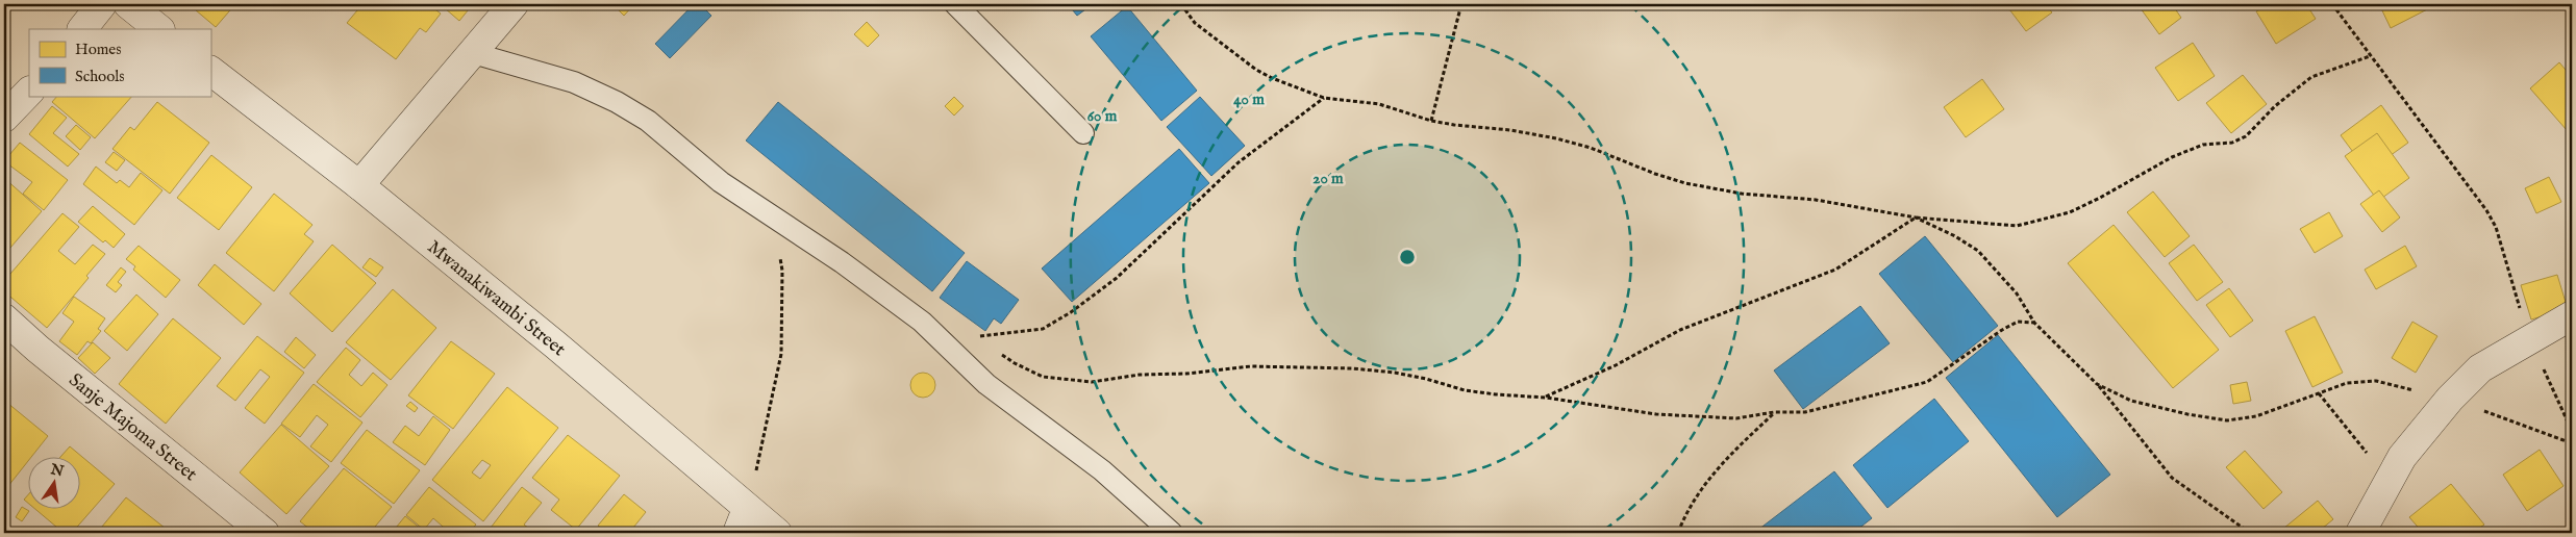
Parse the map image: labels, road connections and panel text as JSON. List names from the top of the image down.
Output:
{
  "streets": {
    "street": ["Mwanakiwambi Street", "Sanje Majoma Street"]
  },
  "legend": ["Homes", "Schools"],
  "north": "top",
  "rings": ["40 m", "60 m", "20 m"]
}
